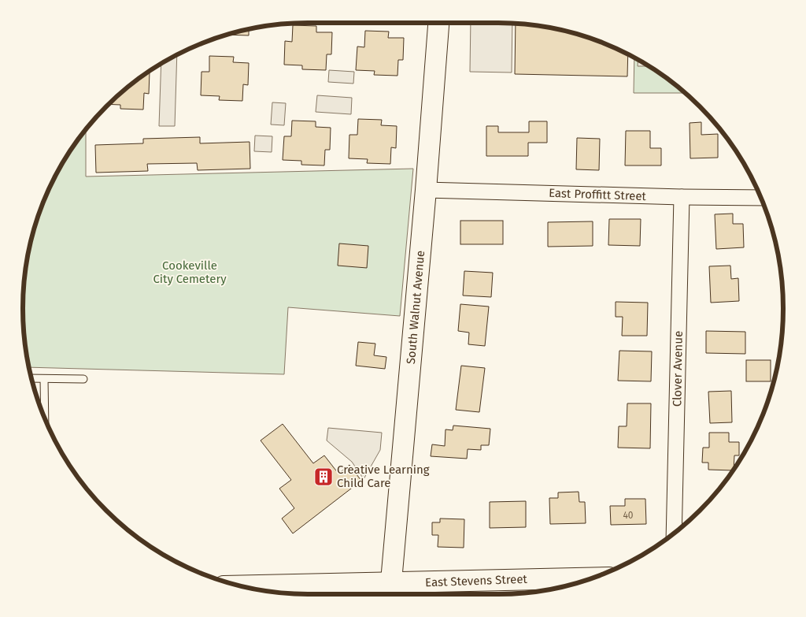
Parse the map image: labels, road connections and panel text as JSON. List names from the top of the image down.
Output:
{
  "streets": {
    "street": [
      "East Proffitt Street",
      "South Walnut Avenue",
      "Clover Avenue",
      "East Stevens Street"
    ]
  },
  "crossings": [
    ["East Proffitt Street", "South Walnut Avenue"],
    ["East Proffitt Street", "Clover Avenue"],
    ["South Walnut Avenue", "East Stevens Street"]
  ],
  "parks": ["Cookeville City Cemetery"],
  "places": {
    "building": ["Creative Learning Child Care"]
  },
  "house_numbers": ["40"]
}
